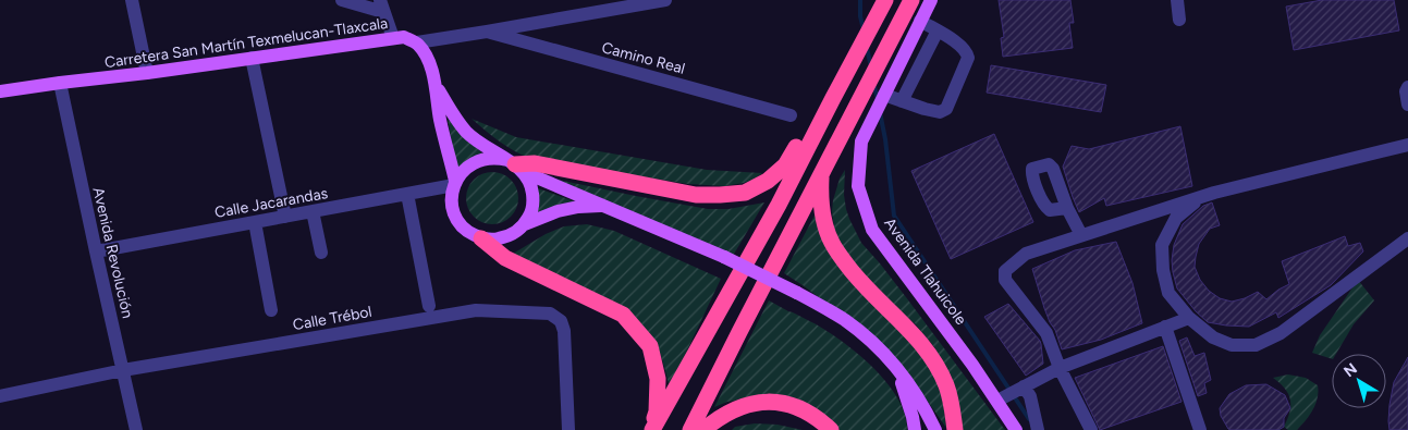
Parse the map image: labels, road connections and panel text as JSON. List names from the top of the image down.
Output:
{
  "streets": {
    "main road": ["Carretera San Martín Texmelucan-Tlaxcala", "Avenida Tlahuicole"],
    "street": [
      "Camino Real",
      "Calle Jacarandas",
      "Avenida Revolución",
      "Calle Trébol"
    ]
  },
  "crossings": [
    ["Carretera San Martín Texmelucan-Tlaxcala", "Avenida Revolución"],
    ["Calle Jacarandas", "Avenida Revolución"],
    ["Avenida Revolución", "Calle Trébol"]
  ],
  "north": "top left"
}
